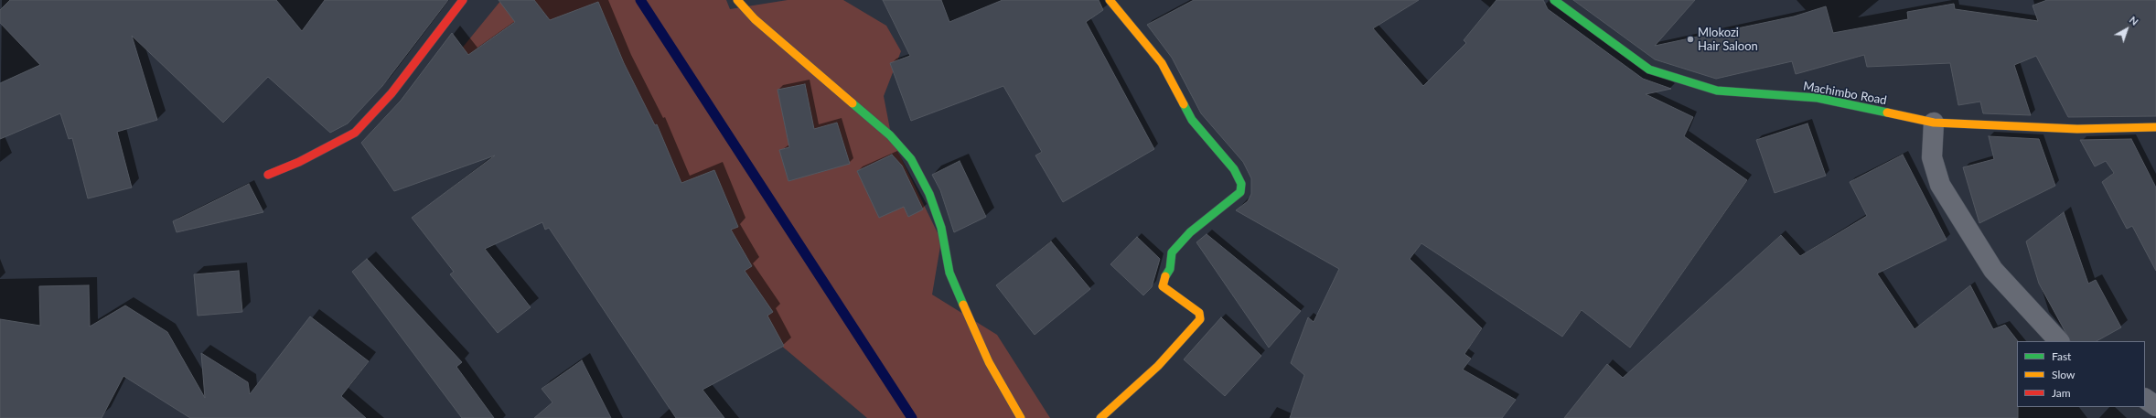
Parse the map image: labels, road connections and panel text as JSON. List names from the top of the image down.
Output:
{
  "streets": {
    "street": ["Machimbo Road"]
  },
  "places": ["Mlokozi Hair Saloon"],
  "legend": ["Fast", "Slow", "Jam"],
  "north": "top right"
}
